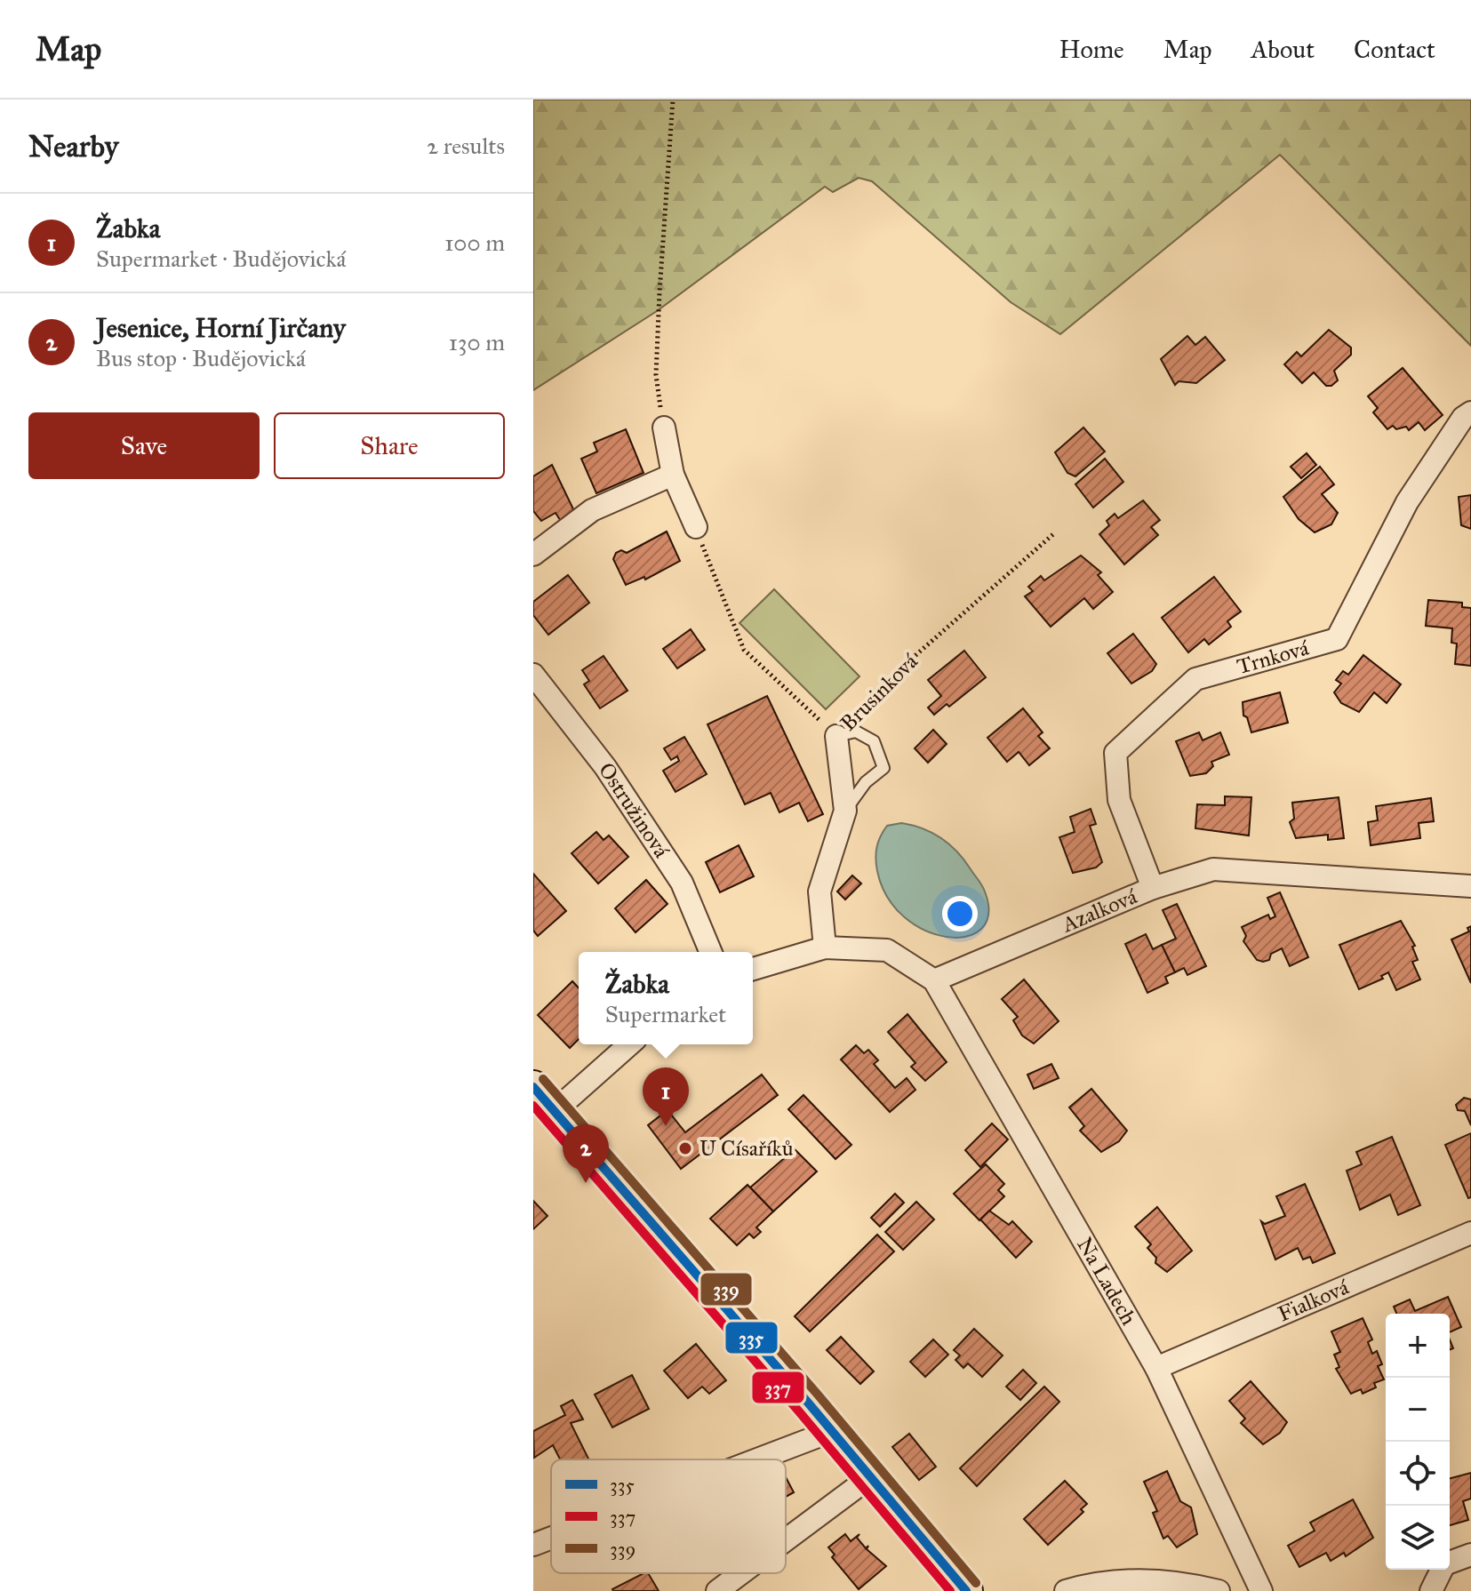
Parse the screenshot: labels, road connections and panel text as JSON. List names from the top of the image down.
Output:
{
  "streets": {
    "street": [
      "Trnková",
      "Brusinková",
      "Ostružinová",
      "Azalková",
      "Na Ladech",
      "Fialková"
    ]
  },
  "crossings": [
    ["Trnková", "Azalková"],
    ["Azalková", "Na Ladech"],
    ["Na Ladech", "Fialková"]
  ],
  "places": ["U Císaříků"],
  "lines": ["transit line 339", "transit line 335", "transit line 337"],
  "legend": ["335", "337", "339"],
  "page": {
    "header": "Map",
    "nav": [
      "Home",
      "Map",
      "About",
      "Contact"
    ],
    "heading": ["Nearby", "2 results"],
    "list": [
      {
        "mark": "1",
        "name": "Žabka",
        "note": "Supermarket · Budějovická",
        "value": "100 m"
      },
      {
        "mark": "2",
        "name": "Jesenice, Horní Jirčany",
        "note": "Bus stop · Budějovická",
        "value": "130 m"
      }
    ],
    "buttons": ["Save", "Share"],
    "popup": ["Žabka", "Supermarket"],
    "pins": ["1", "2"],
    "map_buttons": ["+", "−"]
  }
}
